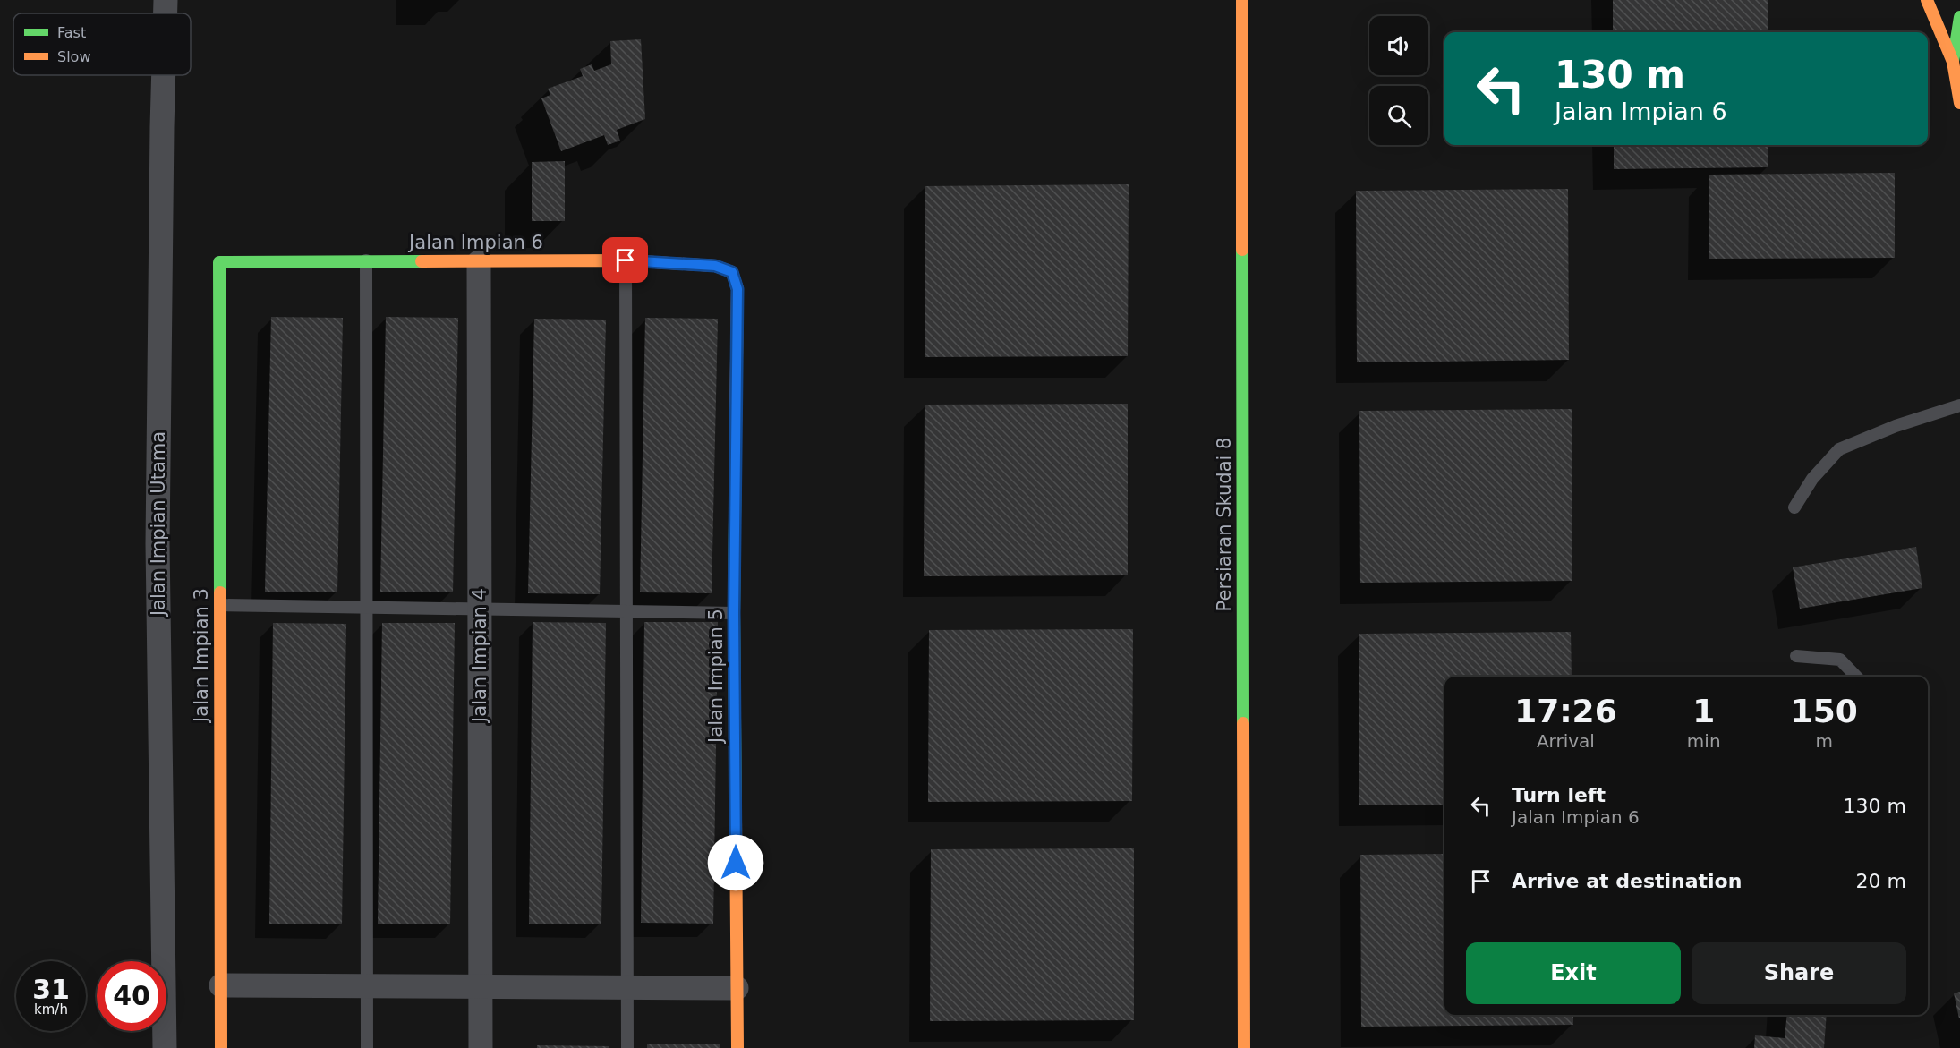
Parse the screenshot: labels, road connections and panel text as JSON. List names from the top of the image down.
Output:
{
  "streets": {
    "street": [
      "Jalan Impian 6",
      "Jalan Impian Utama",
      "Persiaran Skudai 8",
      "Jalan Impian 3",
      "Jalan Impian 4",
      "Jalan Impian 5"
    ]
  },
  "crossings": [
    ["Jalan Impian 6", "Jalan Impian 3"],
    ["Jalan Impian 6", "Jalan Impian 4"],
    ["Jalan Impian 6", "Jalan Impian 5"]
  ],
  "legend": ["Fast", "Slow"],
  "page": {
    "turn": ["130 m", "Jalan Impian 6"],
    "eta": [
      "17:26",
      "Arrival",
      "1",
      "min",
      "150",
      "m"
    ],
    "list": [
      {
        "name": "Turn left",
        "note": "Jalan Impian 6",
        "value": "130 m"
      },
      {
        "name": "Arrive at destination",
        "value": "20 m"
      }
    ],
    "buttons": ["Exit", "Share"],
    "speed": "31 km/h",
    "limit": "40"
  }
}
